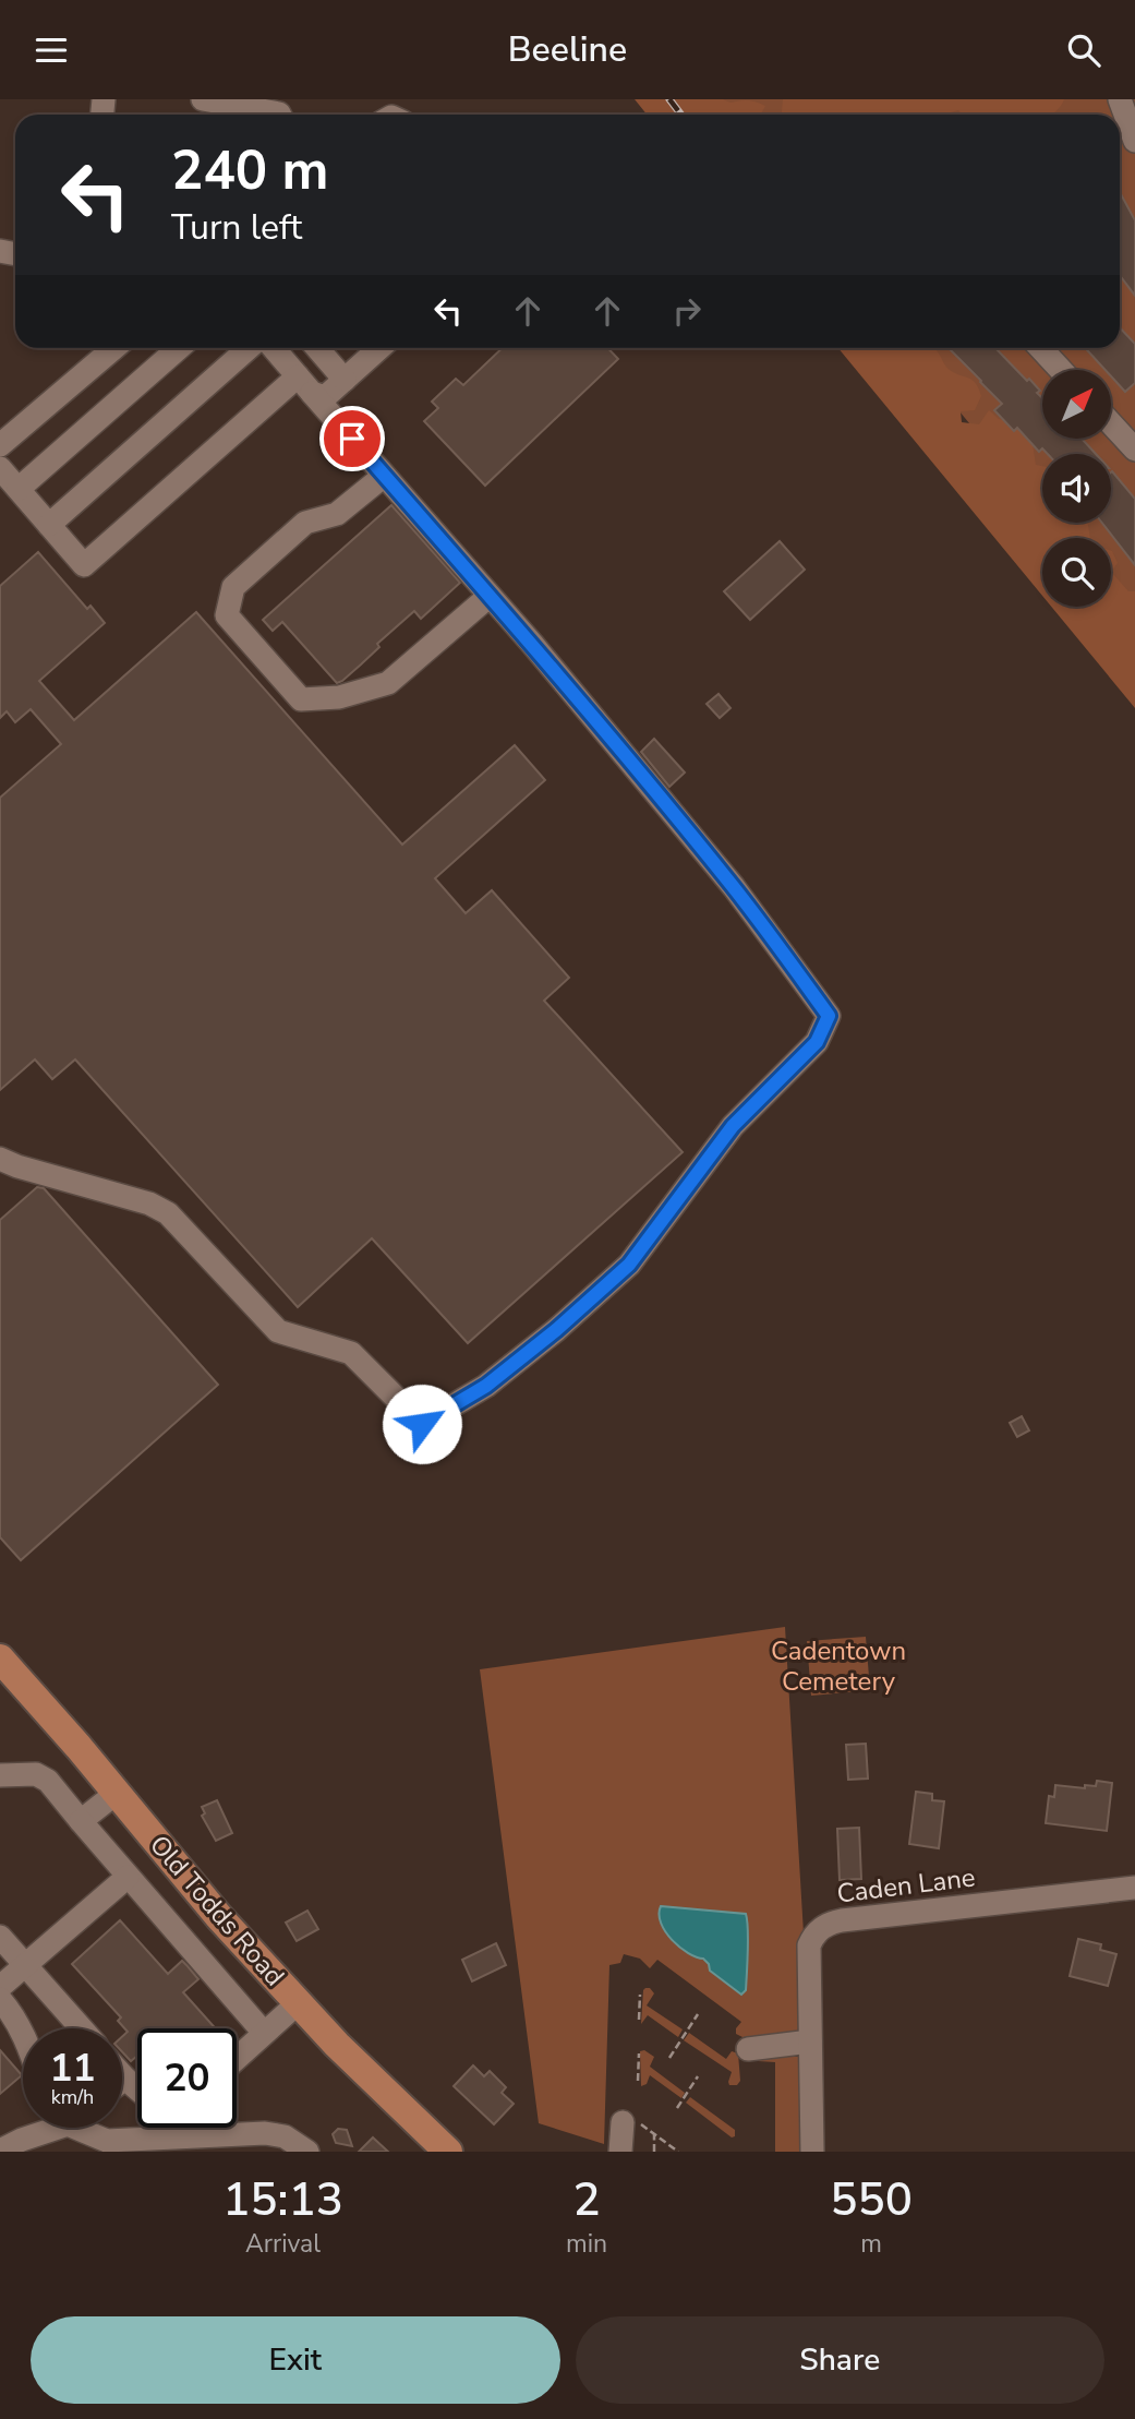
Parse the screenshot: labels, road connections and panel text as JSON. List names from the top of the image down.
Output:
{
  "streets": {
    "main road": ["Old Todds Road"],
    "street": ["Caden Lane"]
  },
  "parks": ["Cadentown Cemetery"],
  "north": "top right",
  "page": {
    "header": "Beeline",
    "turn": ["240 m", "Turn left"],
    "speed": "11 km/h",
    "limit": "20",
    "eta": [
      "15:13",
      "Arrival",
      "2",
      "min",
      "550",
      "m"
    ],
    "buttons": ["Exit", "Share"]
  }
}
